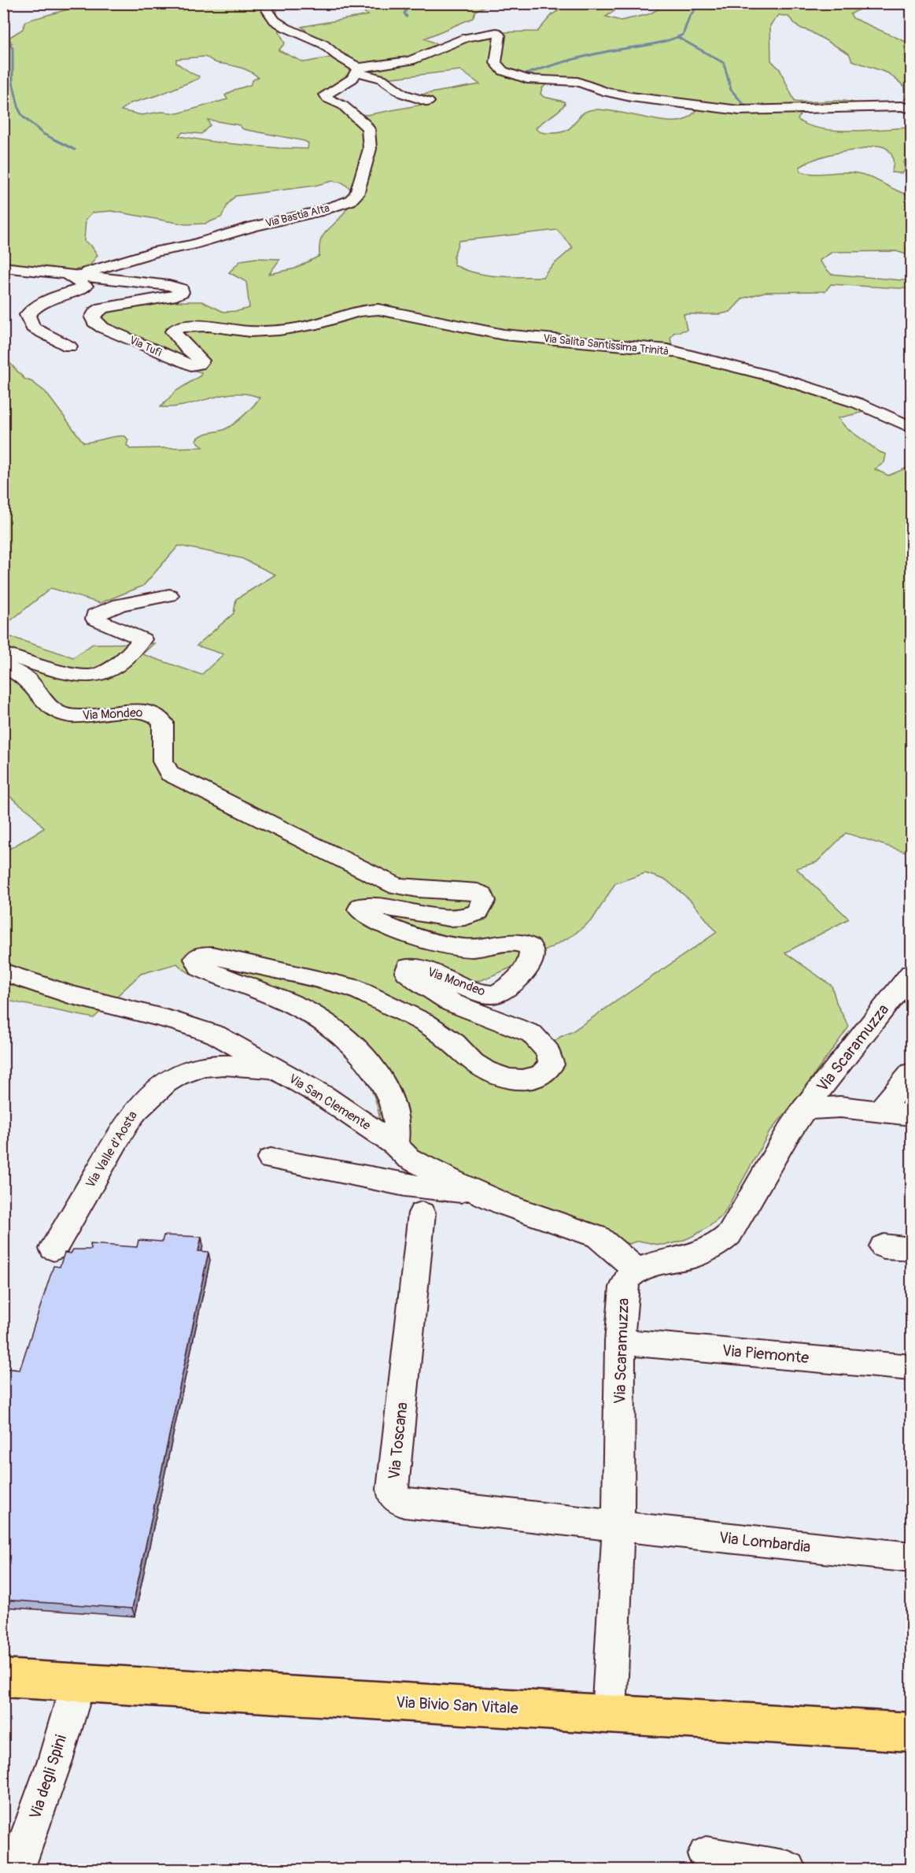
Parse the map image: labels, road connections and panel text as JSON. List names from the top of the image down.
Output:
{
  "streets": {
    "main road": ["Via Bivio San Vitale"],
    "street": [
      "Via Bastia Alta",
      "Via Salita Santissima Trinità",
      "Via Tufi",
      "Via Mondeo",
      "Via Scaramuzza",
      "Via San Clemente",
      "Via Valle d'Aosta",
      "Via Piemonte",
      "Via Toscana",
      "Via Lombardia",
      "Via degli Spini"
    ]
  },
  "crossings": [
    ["Via Bastia Alta", "Via Tufi"],
    ["Via Salita Santissima Trinità", "Via Tufi"],
    ["Via Mondeo", "Via San Clemente"],
    ["Via Scaramuzza", "Via San Clemente"],
    ["Via Scaramuzza", "Via Piemonte"],
    ["Via Scaramuzza", "Via Toscana"],
    ["Via Scaramuzza", "Via Lombardia"],
    ["Via Scaramuzza", "Via Bivio San Vitale"],
    ["Via San Clemente", "Via Valle d'Aosta"],
    ["Via Toscana", "Via Lombardia"],
    ["Via Bivio San Vitale", "Via degli Spini"]
  ]
}
